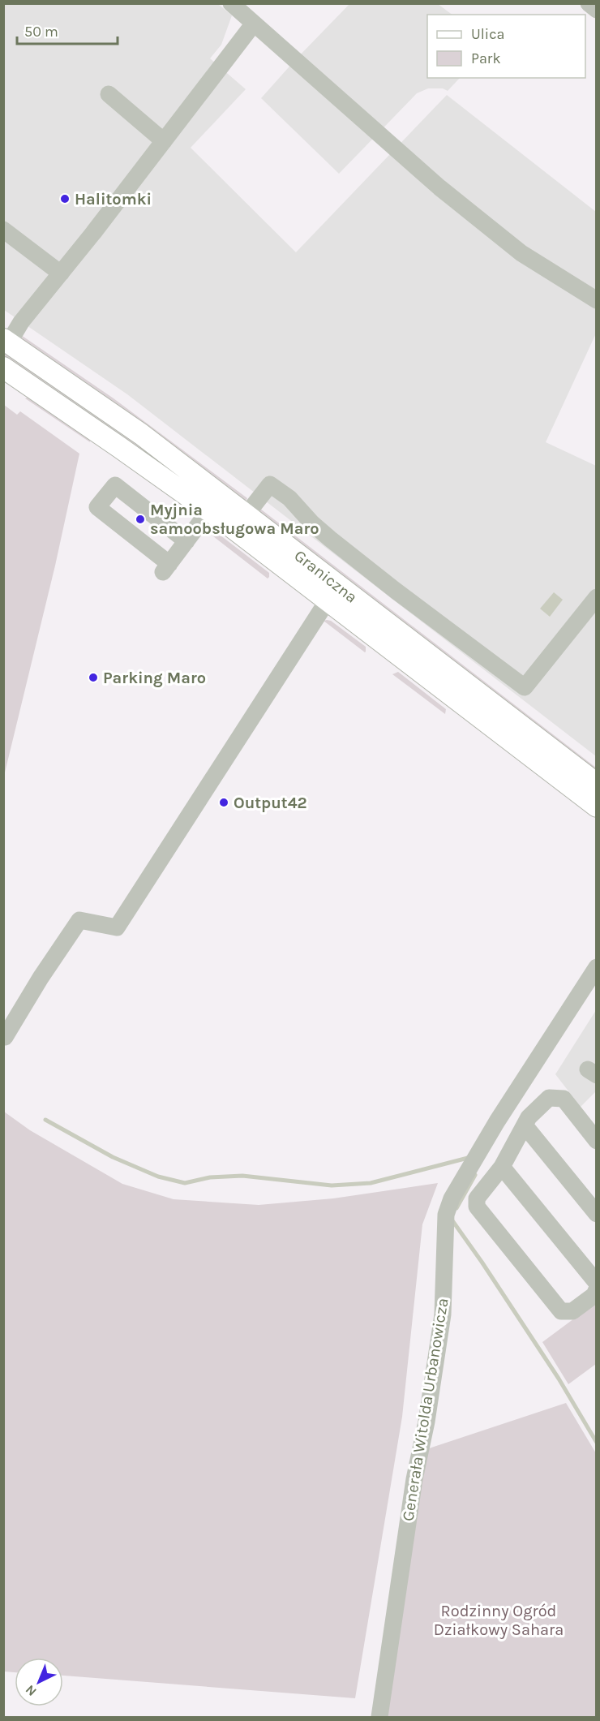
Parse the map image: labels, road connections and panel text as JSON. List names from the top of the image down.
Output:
{
  "streets": {
    "main road": ["Graniczna"],
    "street": ["Generała Witolda Urbanowicza"]
  },
  "parks": ["Rodzinny Ogród Działkowy Sahara"],
  "places": [
    "Halitomki",
    "Myjnia samoobsługowa Maro",
    "Parking Maro",
    "Output42"
  ],
  "legend": ["Ulica", "Park"],
  "scale_bar": "50 m",
  "north": "bottom left"
}
